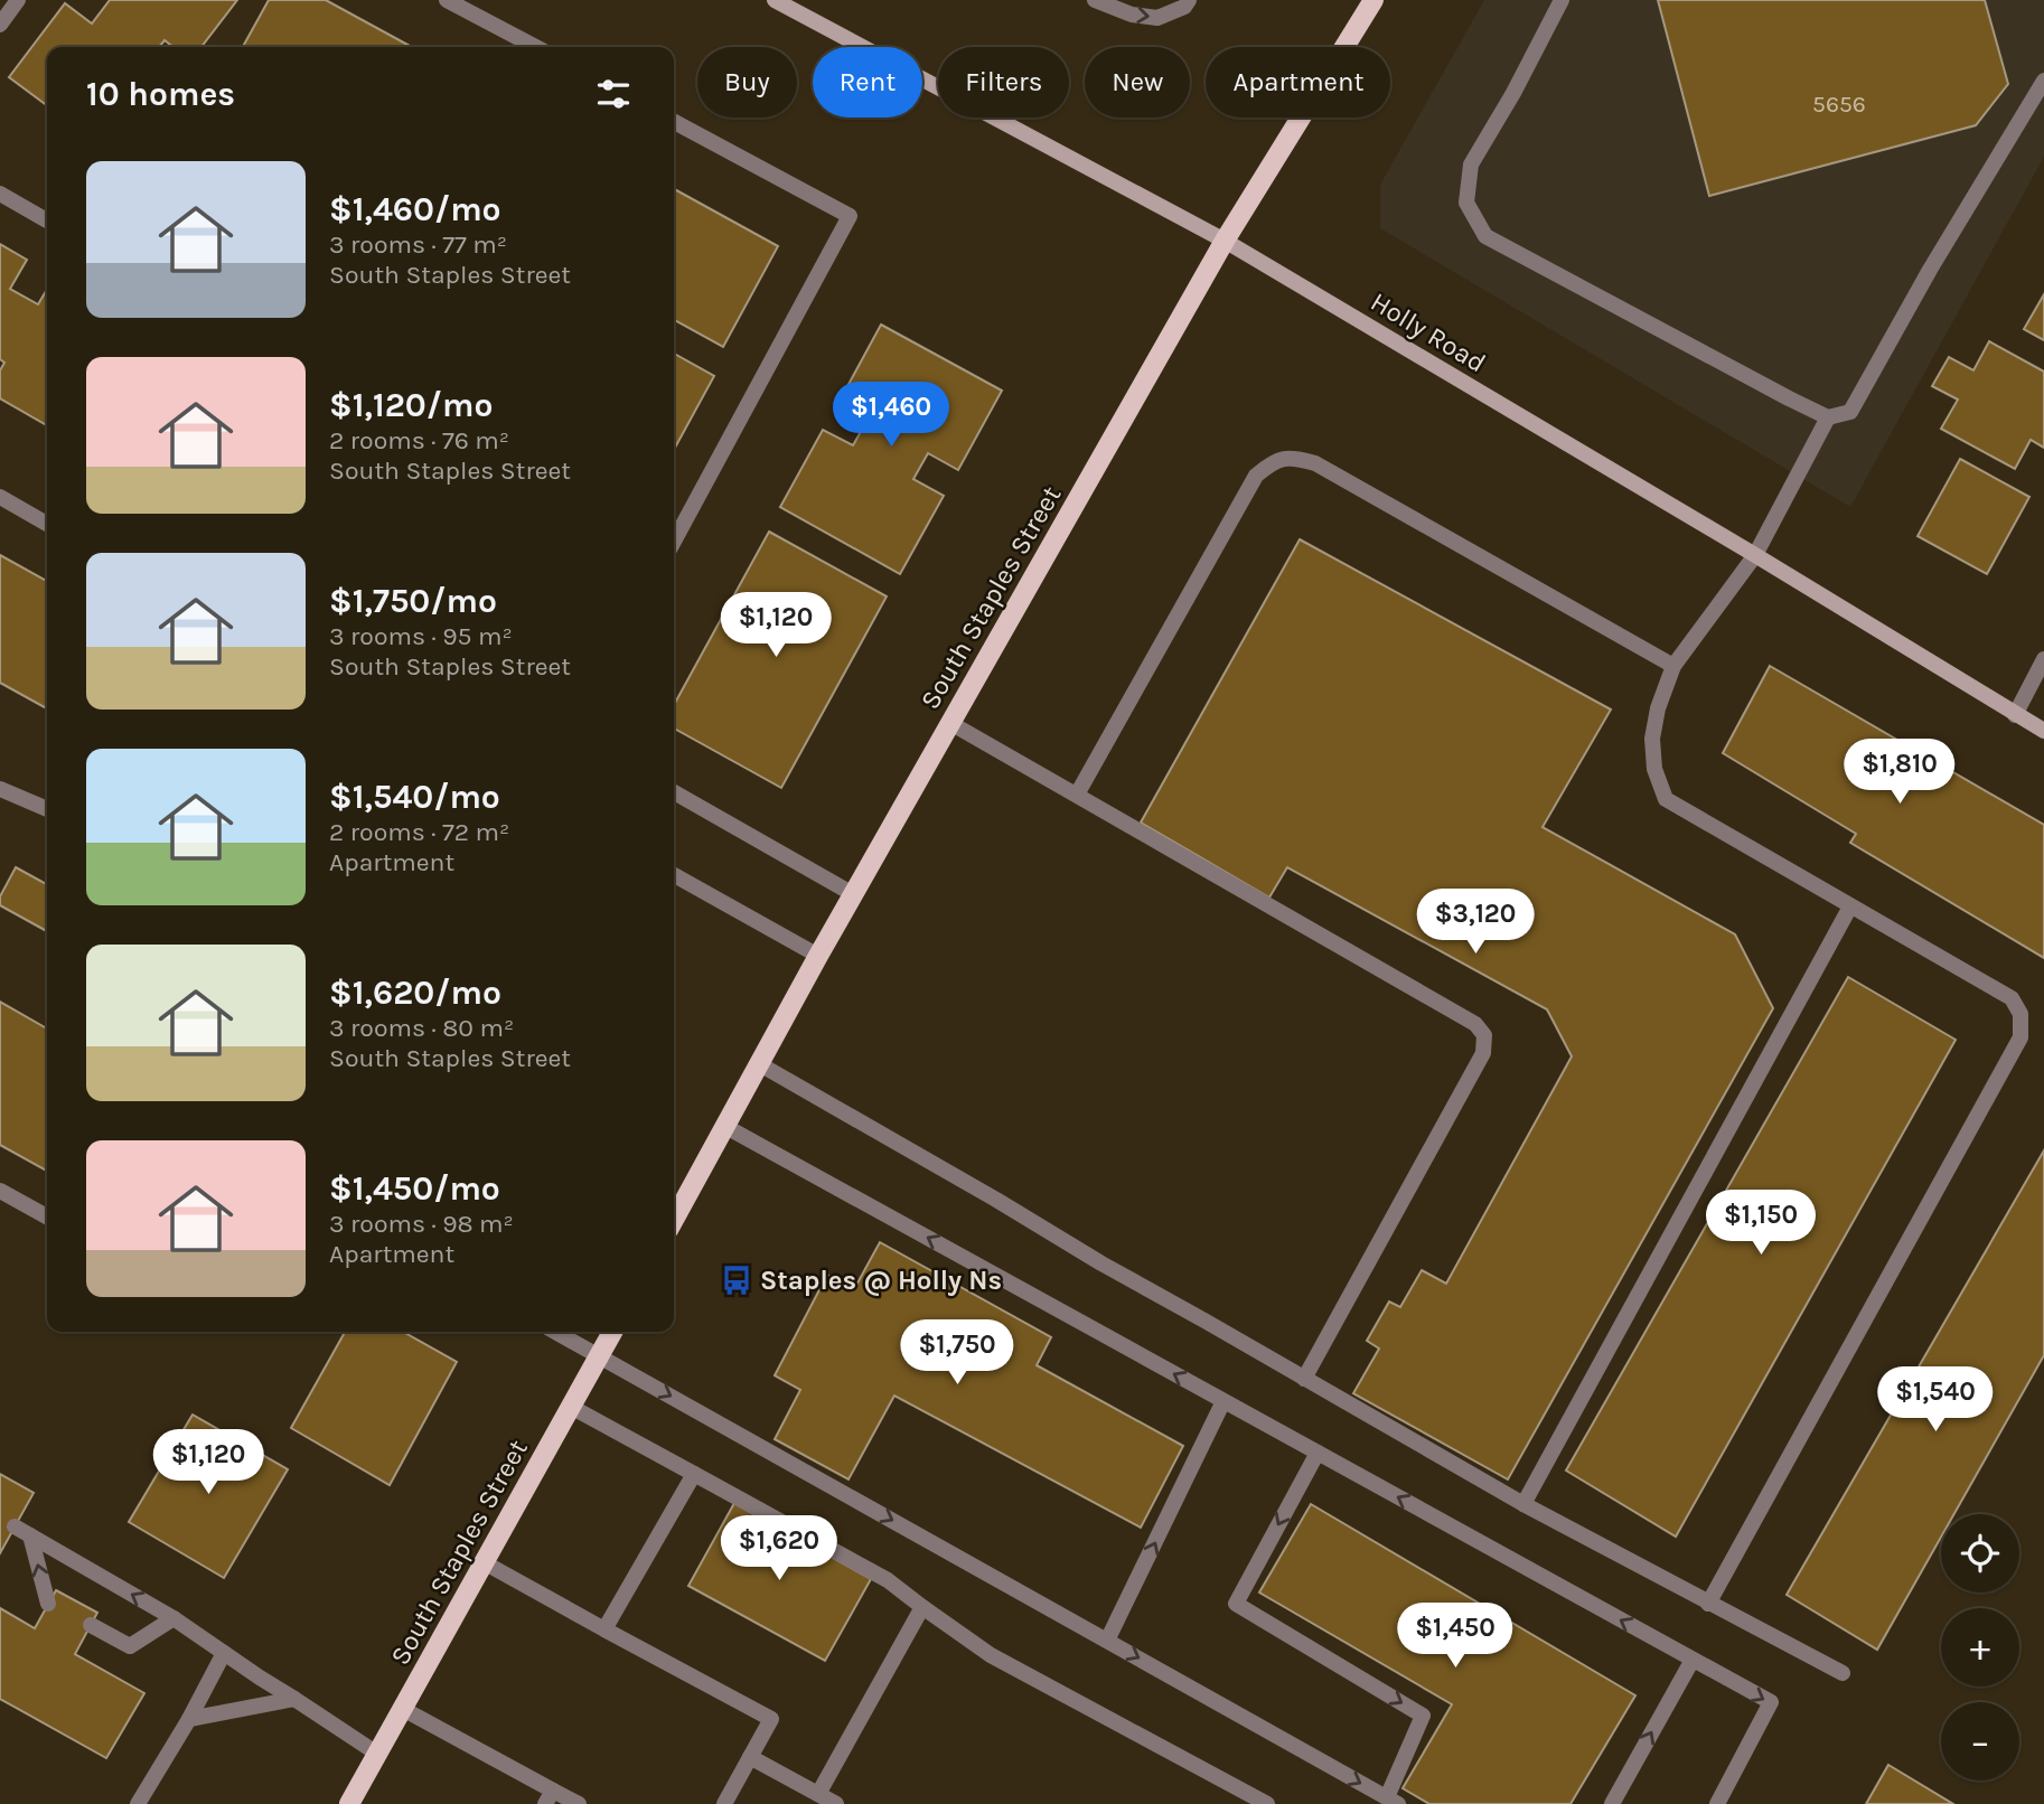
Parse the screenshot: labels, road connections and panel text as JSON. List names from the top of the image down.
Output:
{
  "streets": {
    "main road": ["Holly Road", "South Staples Street"]
  },
  "crossings": [
    ["Holly Road", "South Staples Street"]
  ],
  "places": {
    "bus stop": ["Staples @ Holly Ns"]
  },
  "house_numbers": ["5656"],
  "page": {
    "chip": [
      "Buy",
      "Rent",
      "Filters",
      "New",
      "Apartment"
    ],
    "heading": "10 homes",
    "list": [
      {
        "name": "$1,460/mo",
        "note": "3 rooms · 77 m² · South Staples Street"
      },
      {
        "name": "$1,120/mo",
        "note": "2 rooms · 76 m² · South Staples Street"
      },
      {
        "name": "$1,750/mo",
        "note": "3 rooms · 95 m² · South Staples Street"
      },
      {
        "name": "$1,540/mo",
        "note": "2 rooms · 72 m² · Apartment"
      },
      {
        "name": "$1,620/mo",
        "note": "3 rooms · 80 m² · South Staples Street"
      },
      {
        "name": "$1,450/mo",
        "note": "3 rooms · 98 m² · Apartment"
      }
    ],
    "price": [
      "$1,460",
      "$1,120",
      "$1,810",
      "$3,120",
      "$1,150",
      "$1,750",
      "$1,540",
      "$1,120",
      "$1,620",
      "$1,450"
    ],
    "map_buttons": ["+", "−"]
  }
}
